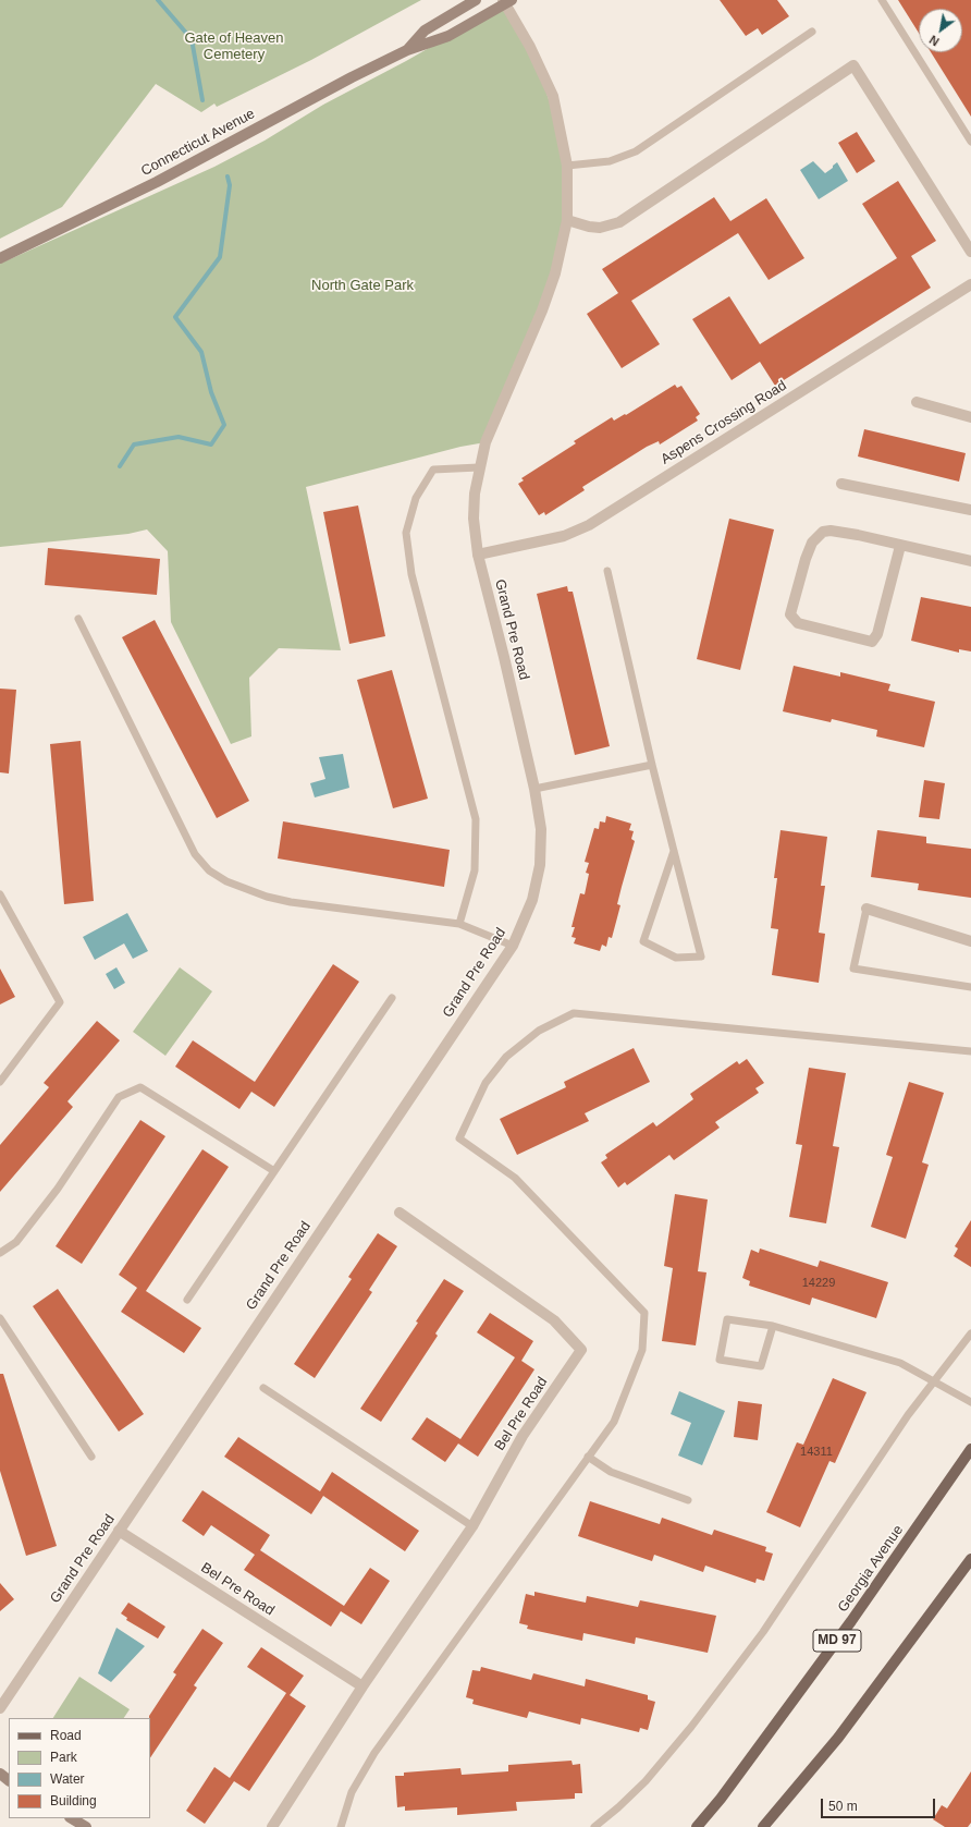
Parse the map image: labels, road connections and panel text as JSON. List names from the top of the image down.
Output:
{
  "streets": {
    "main road": ["Connecticut Avenue", "Georgia Avenue", "MD 97"],
    "street": ["Aspens Crossing Road", "Grand Pre Road", "Bel Pre Road"]
  },
  "crossings": [
    ["Connecticut Avenue", "Grand Pre Road"],
    ["Aspens Crossing Road", "Grand Pre Road"],
    ["Grand Pre Road", "Bel Pre Road"]
  ],
  "parks": ["Gate of Heaven Cemetery", "North Gate Park"],
  "house_numbers": ["14229", "14311"],
  "legend": [
    "Road",
    "Park",
    "Water",
    "Building"
  ],
  "scale_bar": "50 m",
  "north": "bottom left"
}
